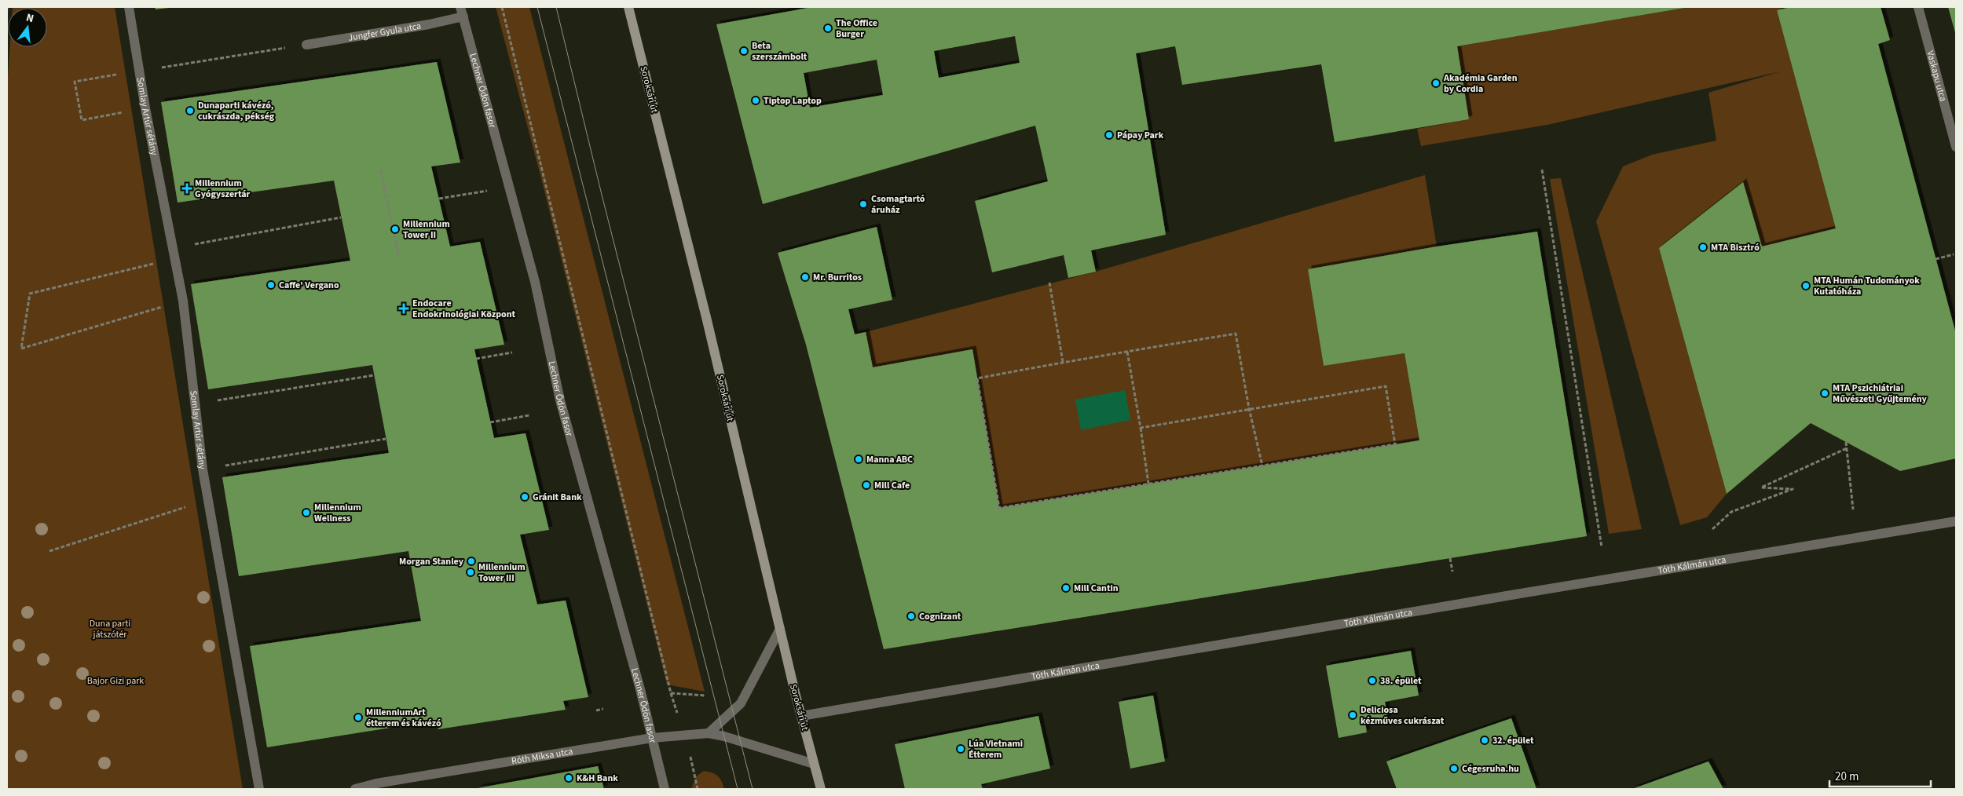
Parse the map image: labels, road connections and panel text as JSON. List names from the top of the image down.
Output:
{
  "streets": {
    "main road": ["Soroksári út"],
    "street": [
      "Jungfer Gyula utca",
      "Vaskapu utca",
      "Lechner Ödön fasor",
      "Somlay Artúr sétány",
      "Tóth Kálmán utca",
      "Róth Miksa utca"
    ]
  },
  "crossings": [
    ["Jungfer Gyula utca", "Lechner Ödön fasor"],
    ["Jungfer Gyula utca", "Somlay Artúr sétány"],
    ["Soroksári út", "Tóth Kálmán utca"],
    ["Soroksári út", "Róth Miksa utca"],
    ["Lechner Ödön fasor", "Róth Miksa utca"]
  ],
  "parks": ["Duna parti játszótér", "Bajor Gizi park"],
  "places": {
    "other": [
      "The Office Burger",
      "Beta szerszámbolt",
      "Akadémia Garden by Cordia",
      "Tiptop Laptop",
      "Dunaparti kávézó, cukrászda, pékség",
      "Pápay Park",
      "Csomagtartó áruház",
      "Millennium Tower II",
      "MTA Bisztró",
      "Mr. Burritos",
      "Caffe' Vergano",
      "MTA Humán Tudományok Kutatóháza",
      "MTA Pszichiátriai Művészeti Gyűjtemény",
      "Manna ABC",
      "Mill Cafe",
      "Gránit Bank",
      "Millennium Wellness",
      "Morgan Stanley",
      "Millennium Tower III",
      "Mill Cantin",
      "Cognizant",
      "38. épület",
      "Deliciosa kézműves cukrászat",
      "MillenniumArt étterem és kávézó",
      "32. épület",
      "Lúa Vietnami Étterem",
      "Cégesruha.hu",
      "K&H Bank"
    ],
    "health": ["Millennium Gyógyszertár", "Endocare Endokrinológiai Központ"]
  },
  "scale_bar": "20 m",
  "north": "top"
}
